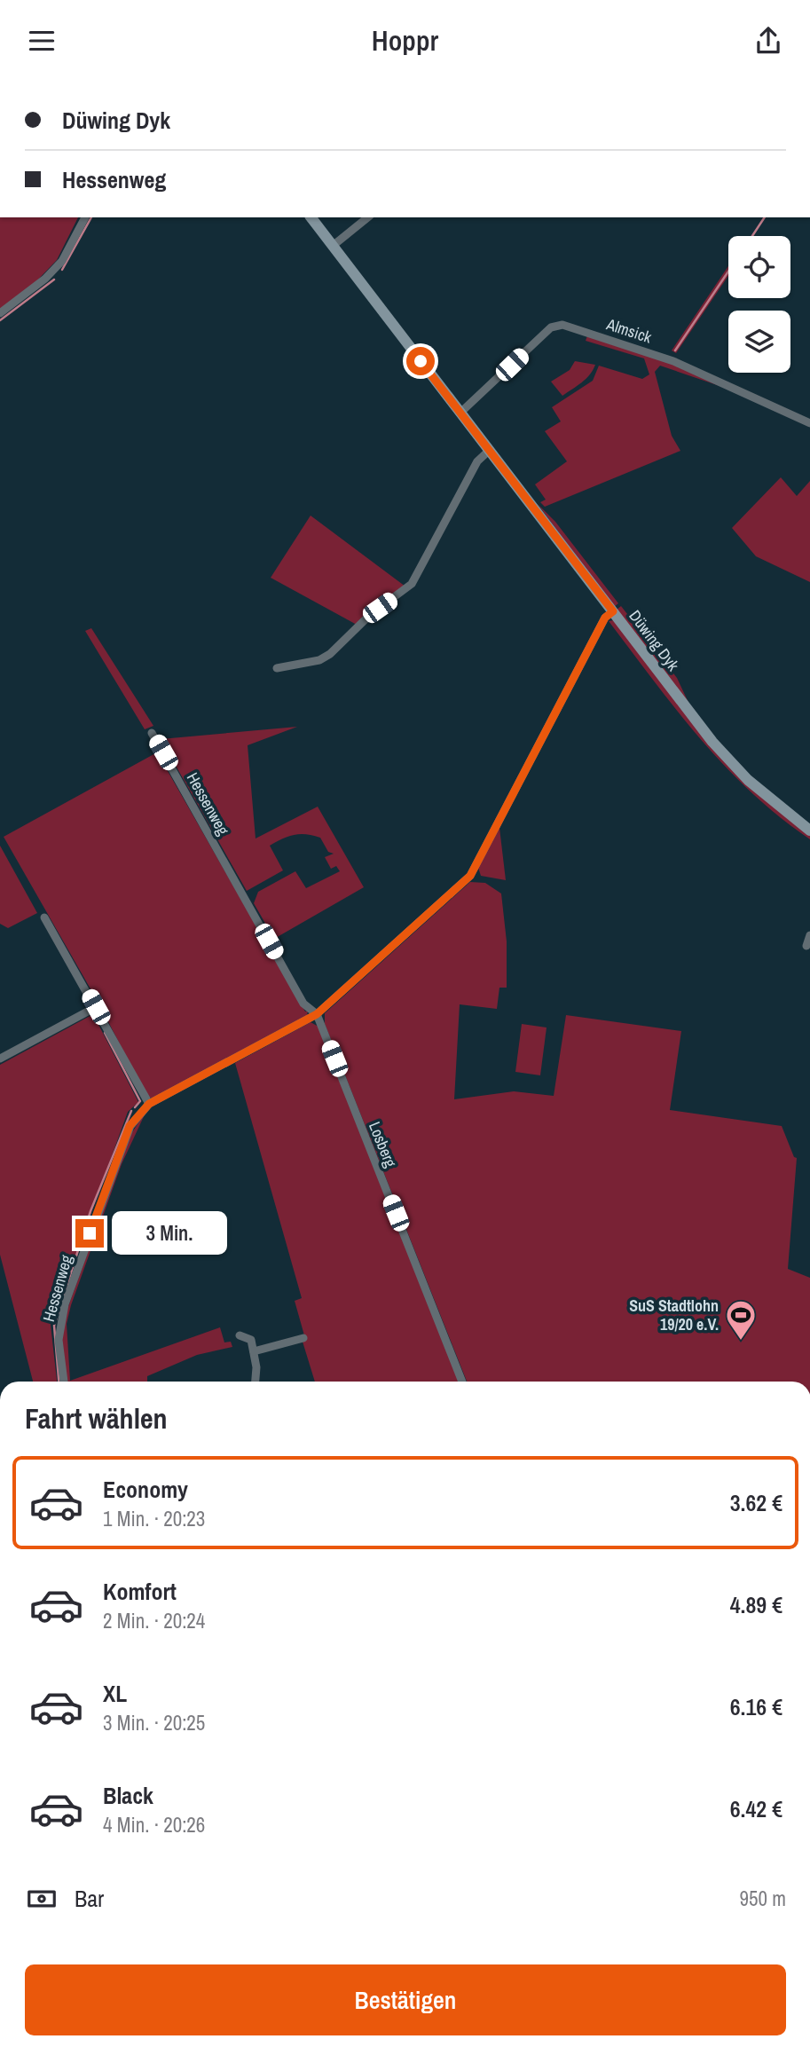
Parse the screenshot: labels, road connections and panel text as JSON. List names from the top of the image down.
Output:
{
  "streets": {
    "street": [
      "Almsick",
      "Düwing Dyk",
      "Hessenweg",
      "Losberg"
    ]
  },
  "crossings": [
    ["Almsick", "Düwing Dyk"],
    ["Düwing Dyk", "Hessenweg"],
    ["Hessenweg", "Losberg"]
  ],
  "places": {
    "sports": ["SuS Stadtlohn 19/20 e.V."]
  },
  "page": {
    "header": "Hoppr",
    "banner": ["Düwing Dyk", "Hessenweg"],
    "bubble": "3 Min.",
    "heading": "Fahrt wählen",
    "list": [
      {
        "name": "Economy",
        "note": "1 Min. · 20:23",
        "value": "3.62 €"
      },
      {
        "name": "Komfort",
        "note": "2 Min. · 20:24",
        "value": "4.89 €"
      },
      {
        "name": "XL",
        "note": "3 Min. · 20:25",
        "value": "6.16 €"
      },
      {
        "name": "Black",
        "note": "4 Min. · 20:26",
        "value": "6.42 €"
      }
    ],
    "pay": ["Bar", "950 m"],
    "buttons": "Bestätigen"
  }
}
